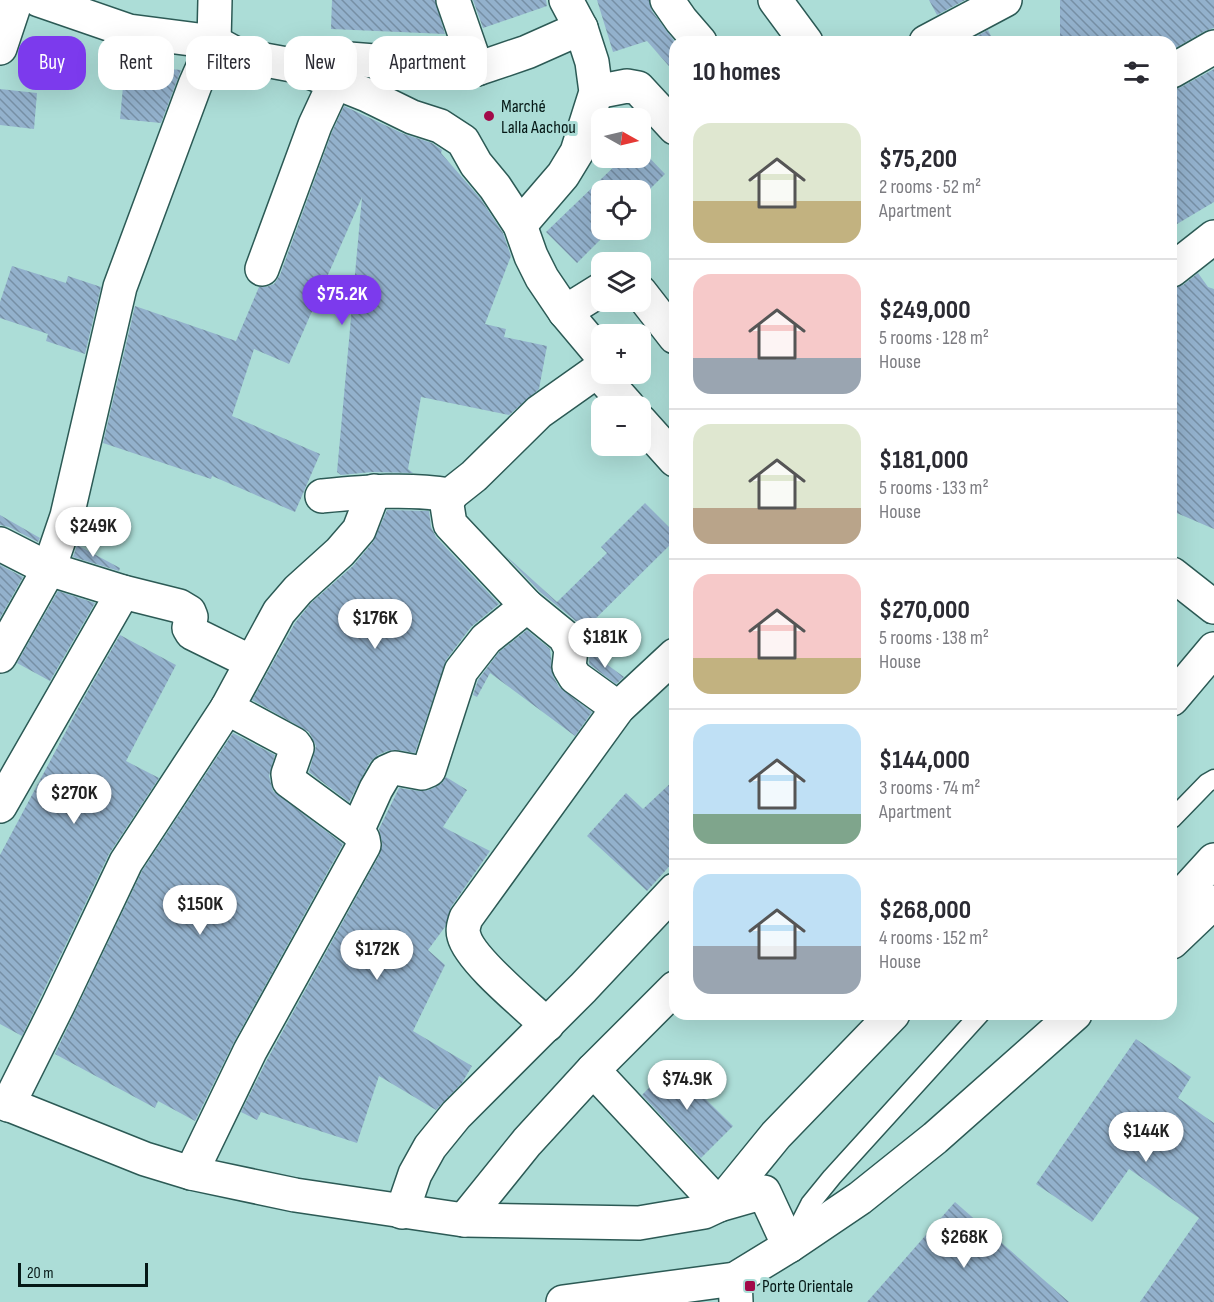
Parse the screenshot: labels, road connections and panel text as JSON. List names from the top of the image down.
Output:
{
  "places": {
    "other": ["Marché Lalla Aachou"],
    "transit": ["Porte Orientale"]
  },
  "scale_bar": "20 m",
  "north": "right",
  "page": {
    "chip": [
      "Buy",
      "Rent",
      "Filters",
      "New",
      "Apartment"
    ],
    "heading": "10 homes",
    "map_buttons": ["+", "−"],
    "list": [
      {
        "name": "$75,200",
        "note": "2 rooms · 52 m² · Apartment"
      },
      {
        "name": "$249,000",
        "note": "5 rooms · 128 m² · House"
      },
      {
        "name": "$181,000",
        "note": "5 rooms · 133 m² · House"
      },
      {
        "name": "$270,000",
        "note": "5 rooms · 138 m² · House"
      },
      {
        "name": "$144,000",
        "note": "3 rooms · 74 m² · Apartment"
      },
      {
        "name": "$268,000",
        "note": "4 rooms · 152 m² · House"
      }
    ],
    "price": [
      "$75.2K",
      "$249K",
      "$176K",
      "$181K",
      "$270K",
      "$150K",
      "$172K",
      "$74.9K",
      "$144K",
      "$268K"
    ],
    "scale": "20 m"
  }
}
